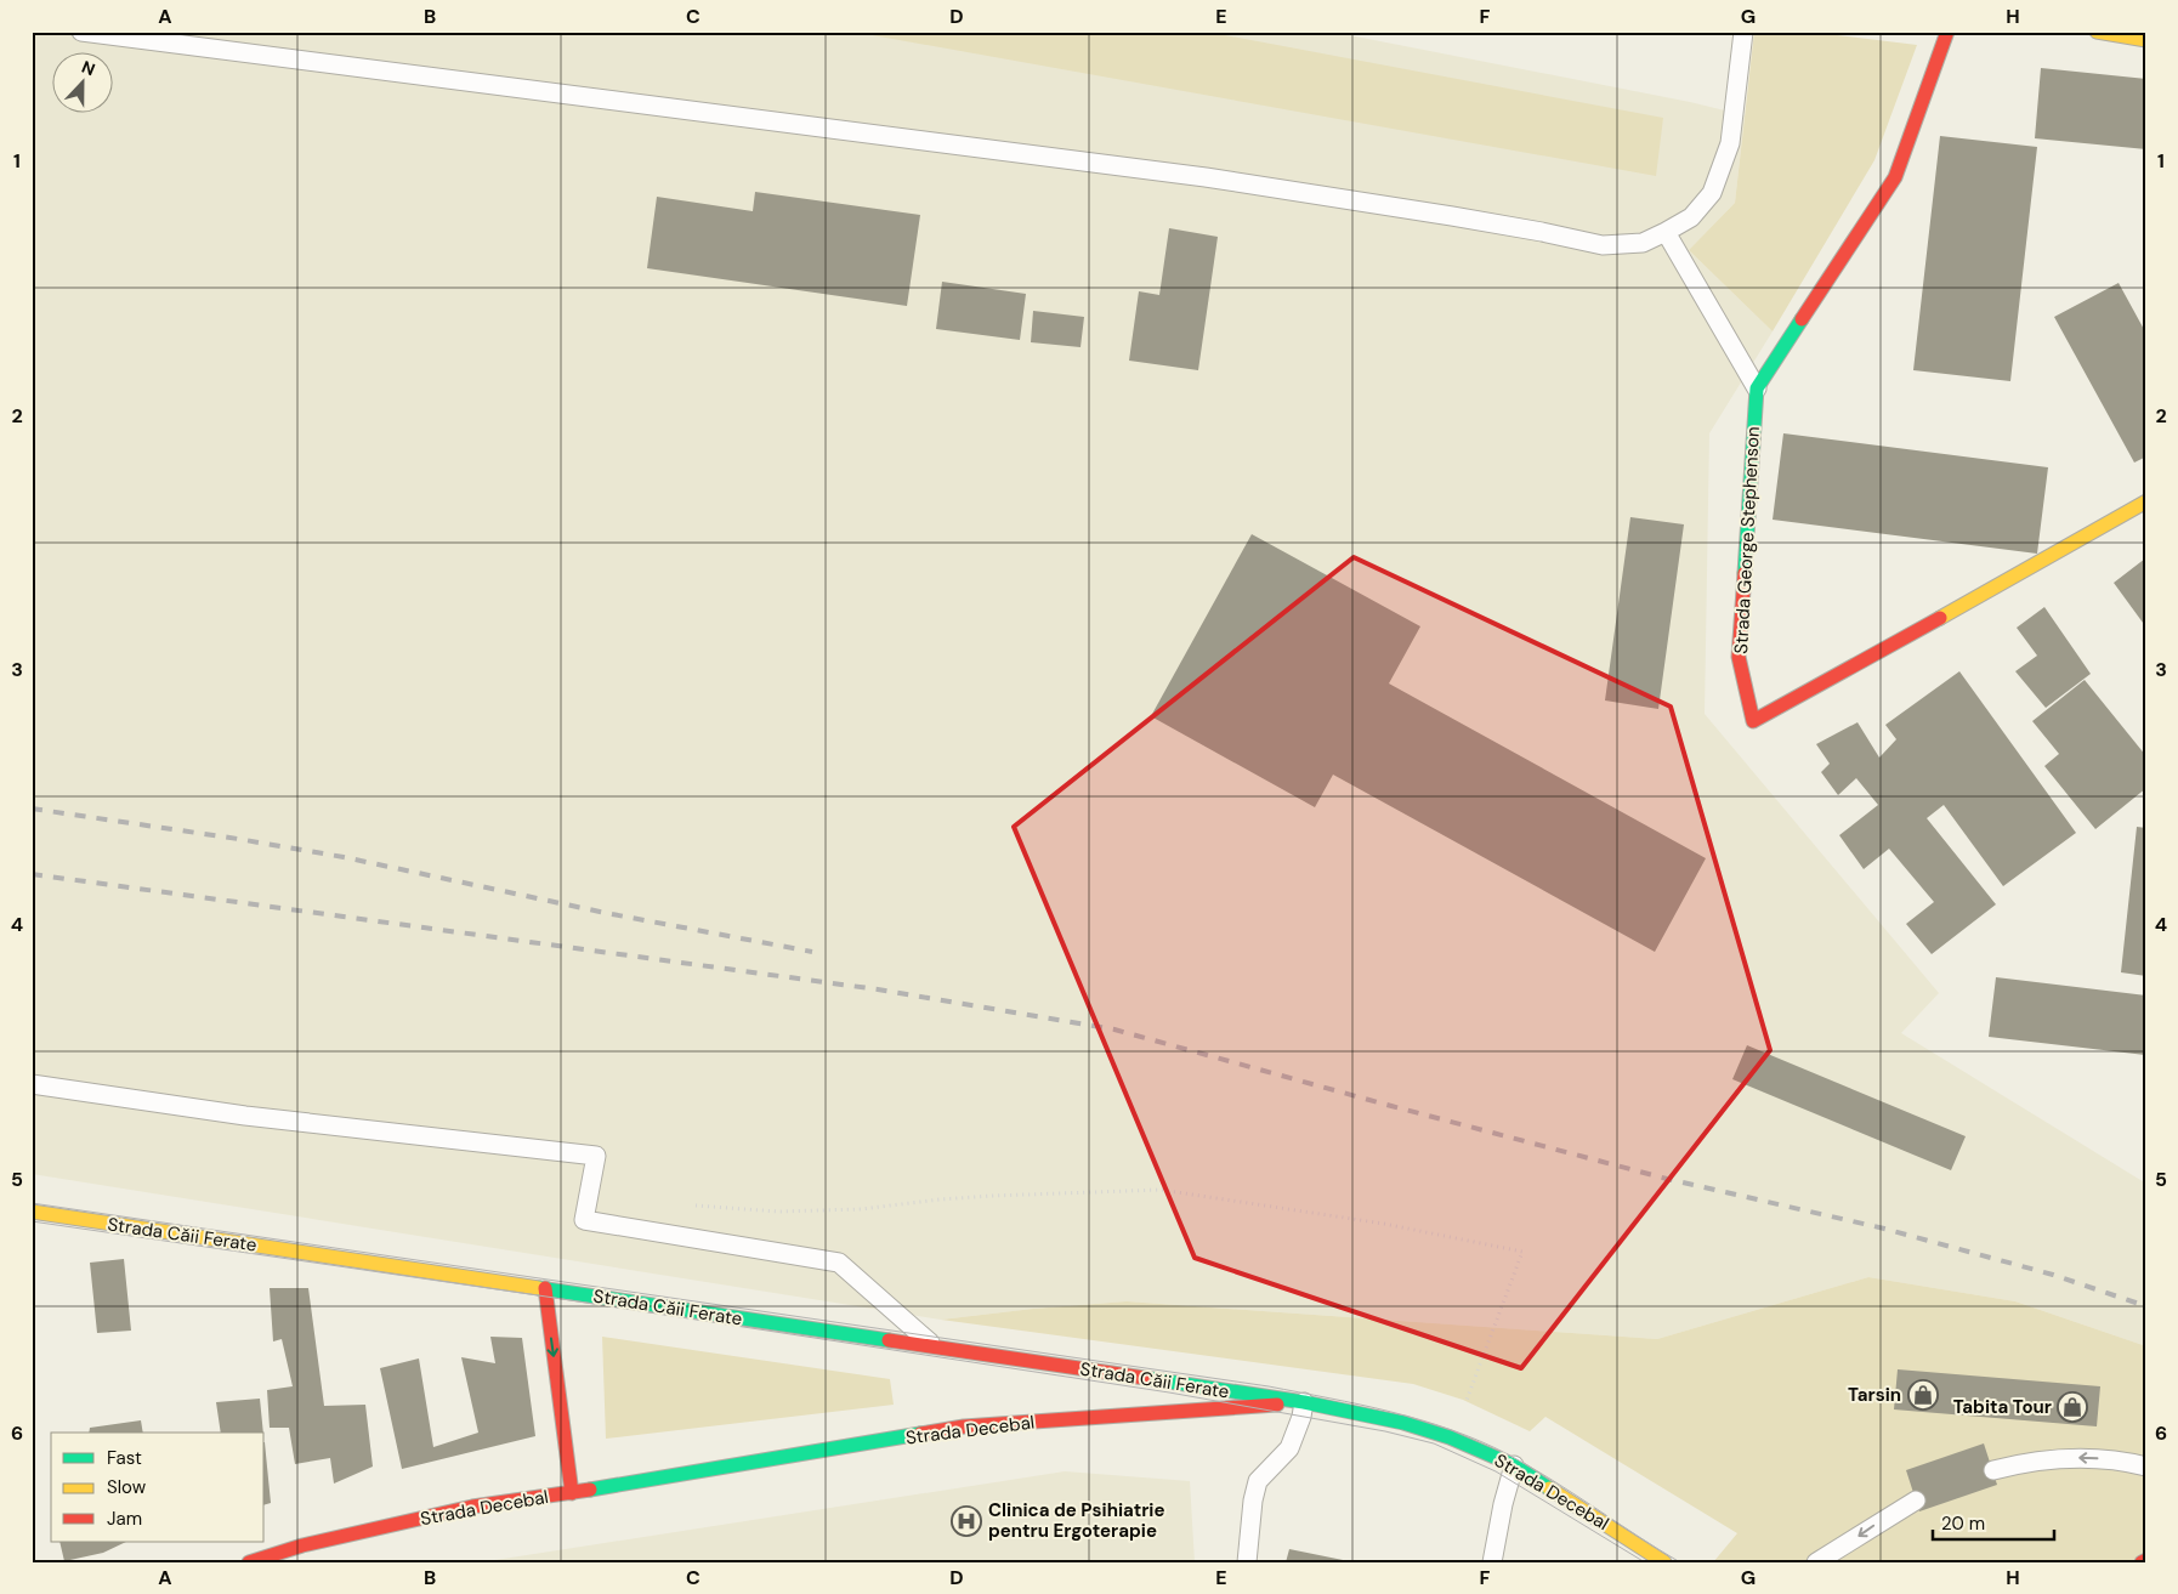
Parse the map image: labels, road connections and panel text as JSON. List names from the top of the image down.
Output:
{
  "streets": {
    "street": ["Strada George Stephenson", "Strada Căii Ferate", "Strada Decebal"]
  },
  "crossings": [
    ["Strada Căii Ferate", "Strada Decebal"]
  ],
  "places": {
    "shop": ["Tarsin", "Tabita Tour"],
    "hospital": ["Clinica de Psihiatrie pentru Ergoterapie"]
  },
  "legend": ["Fast", "Slow", "Jam"],
  "scale_bar": "20 m",
  "north": "top",
  "grid": {
    "columns": [
      "A",
      "B",
      "C",
      "D",
      "E",
      "F",
      "G",
      "H"
    ],
    "rows": [
      "1",
      "2",
      "3",
      "4",
      "5",
      "6"
    ]
  }
}
